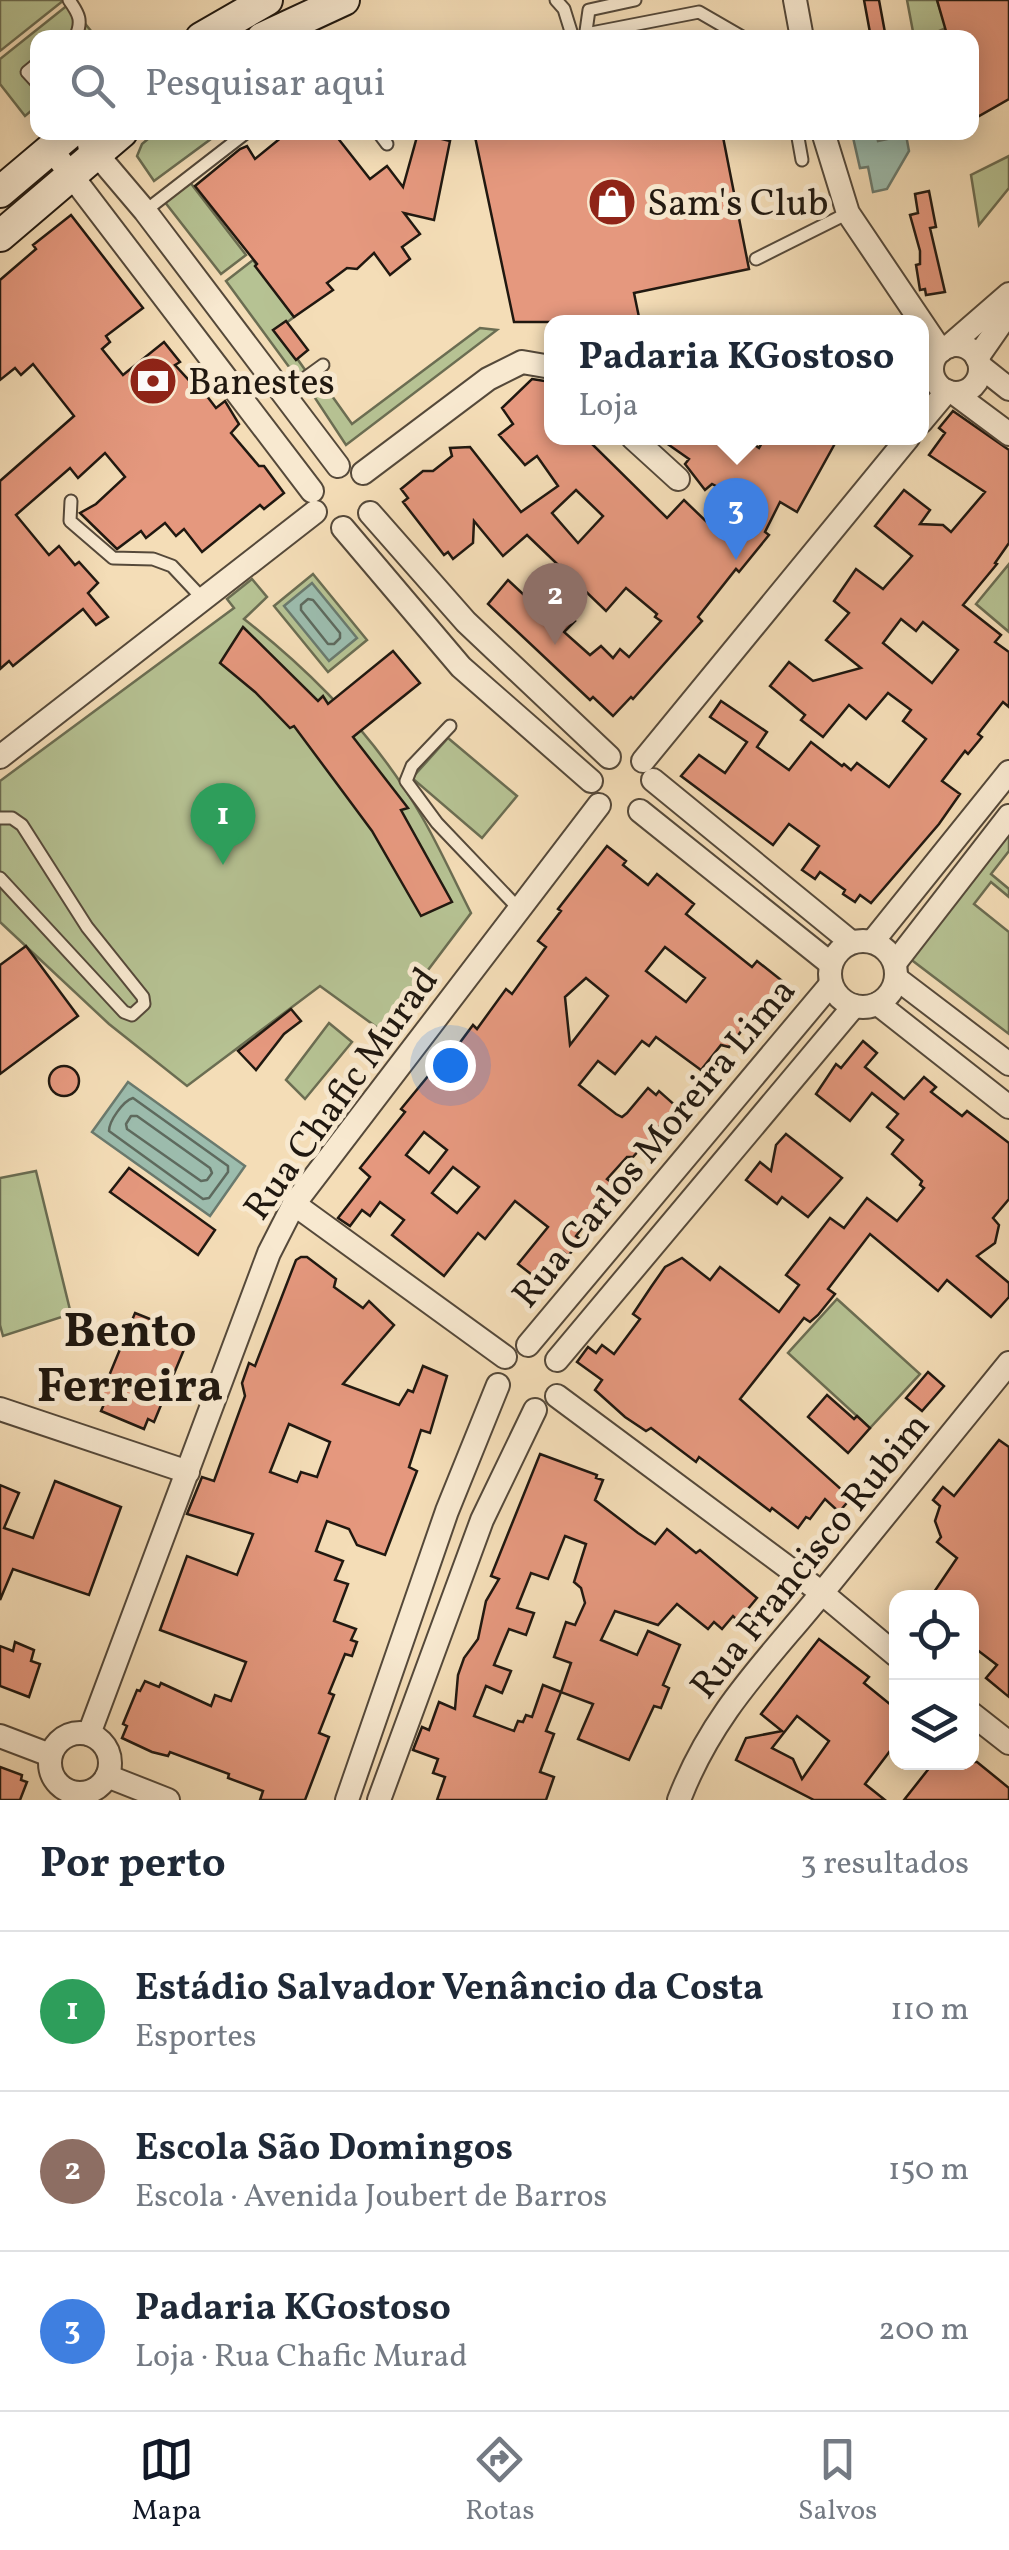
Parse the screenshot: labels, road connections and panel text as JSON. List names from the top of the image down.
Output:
{
  "streets": {
    "street": ["Rua Chafic Murad", "Rua Carlos Moreira Lima", "Rua Francisco Rubim"]
  },
  "districts": ["Bento Ferreira"],
  "places": {
    "shop": ["Sam's Club"],
    "bank": ["Banestes"]
  },
  "page": {
    "search": "Pesquisar aqui",
    "popup": ["Padaria KGostoso", "Loja"],
    "pins": ["3", "2", "1"],
    "heading": ["Por perto", "3 resultados"],
    "list": [
      {
        "mark": "1",
        "name": "Estádio Salvador Venâncio da Costa",
        "note": "Esportes",
        "value": "110 m"
      },
      {
        "mark": "2",
        "name": "Escola São Domingos",
        "note": "Escola · Avenida Joubert de Barros",
        "value": "150 m"
      },
      {
        "mark": "3",
        "name": "Padaria KGostoso",
        "note": "Loja · Rua Chafic Murad",
        "value": "200 m"
      }
    ],
    "nav": ["Mapa", "Rotas", "Salvos"]
  }
}
